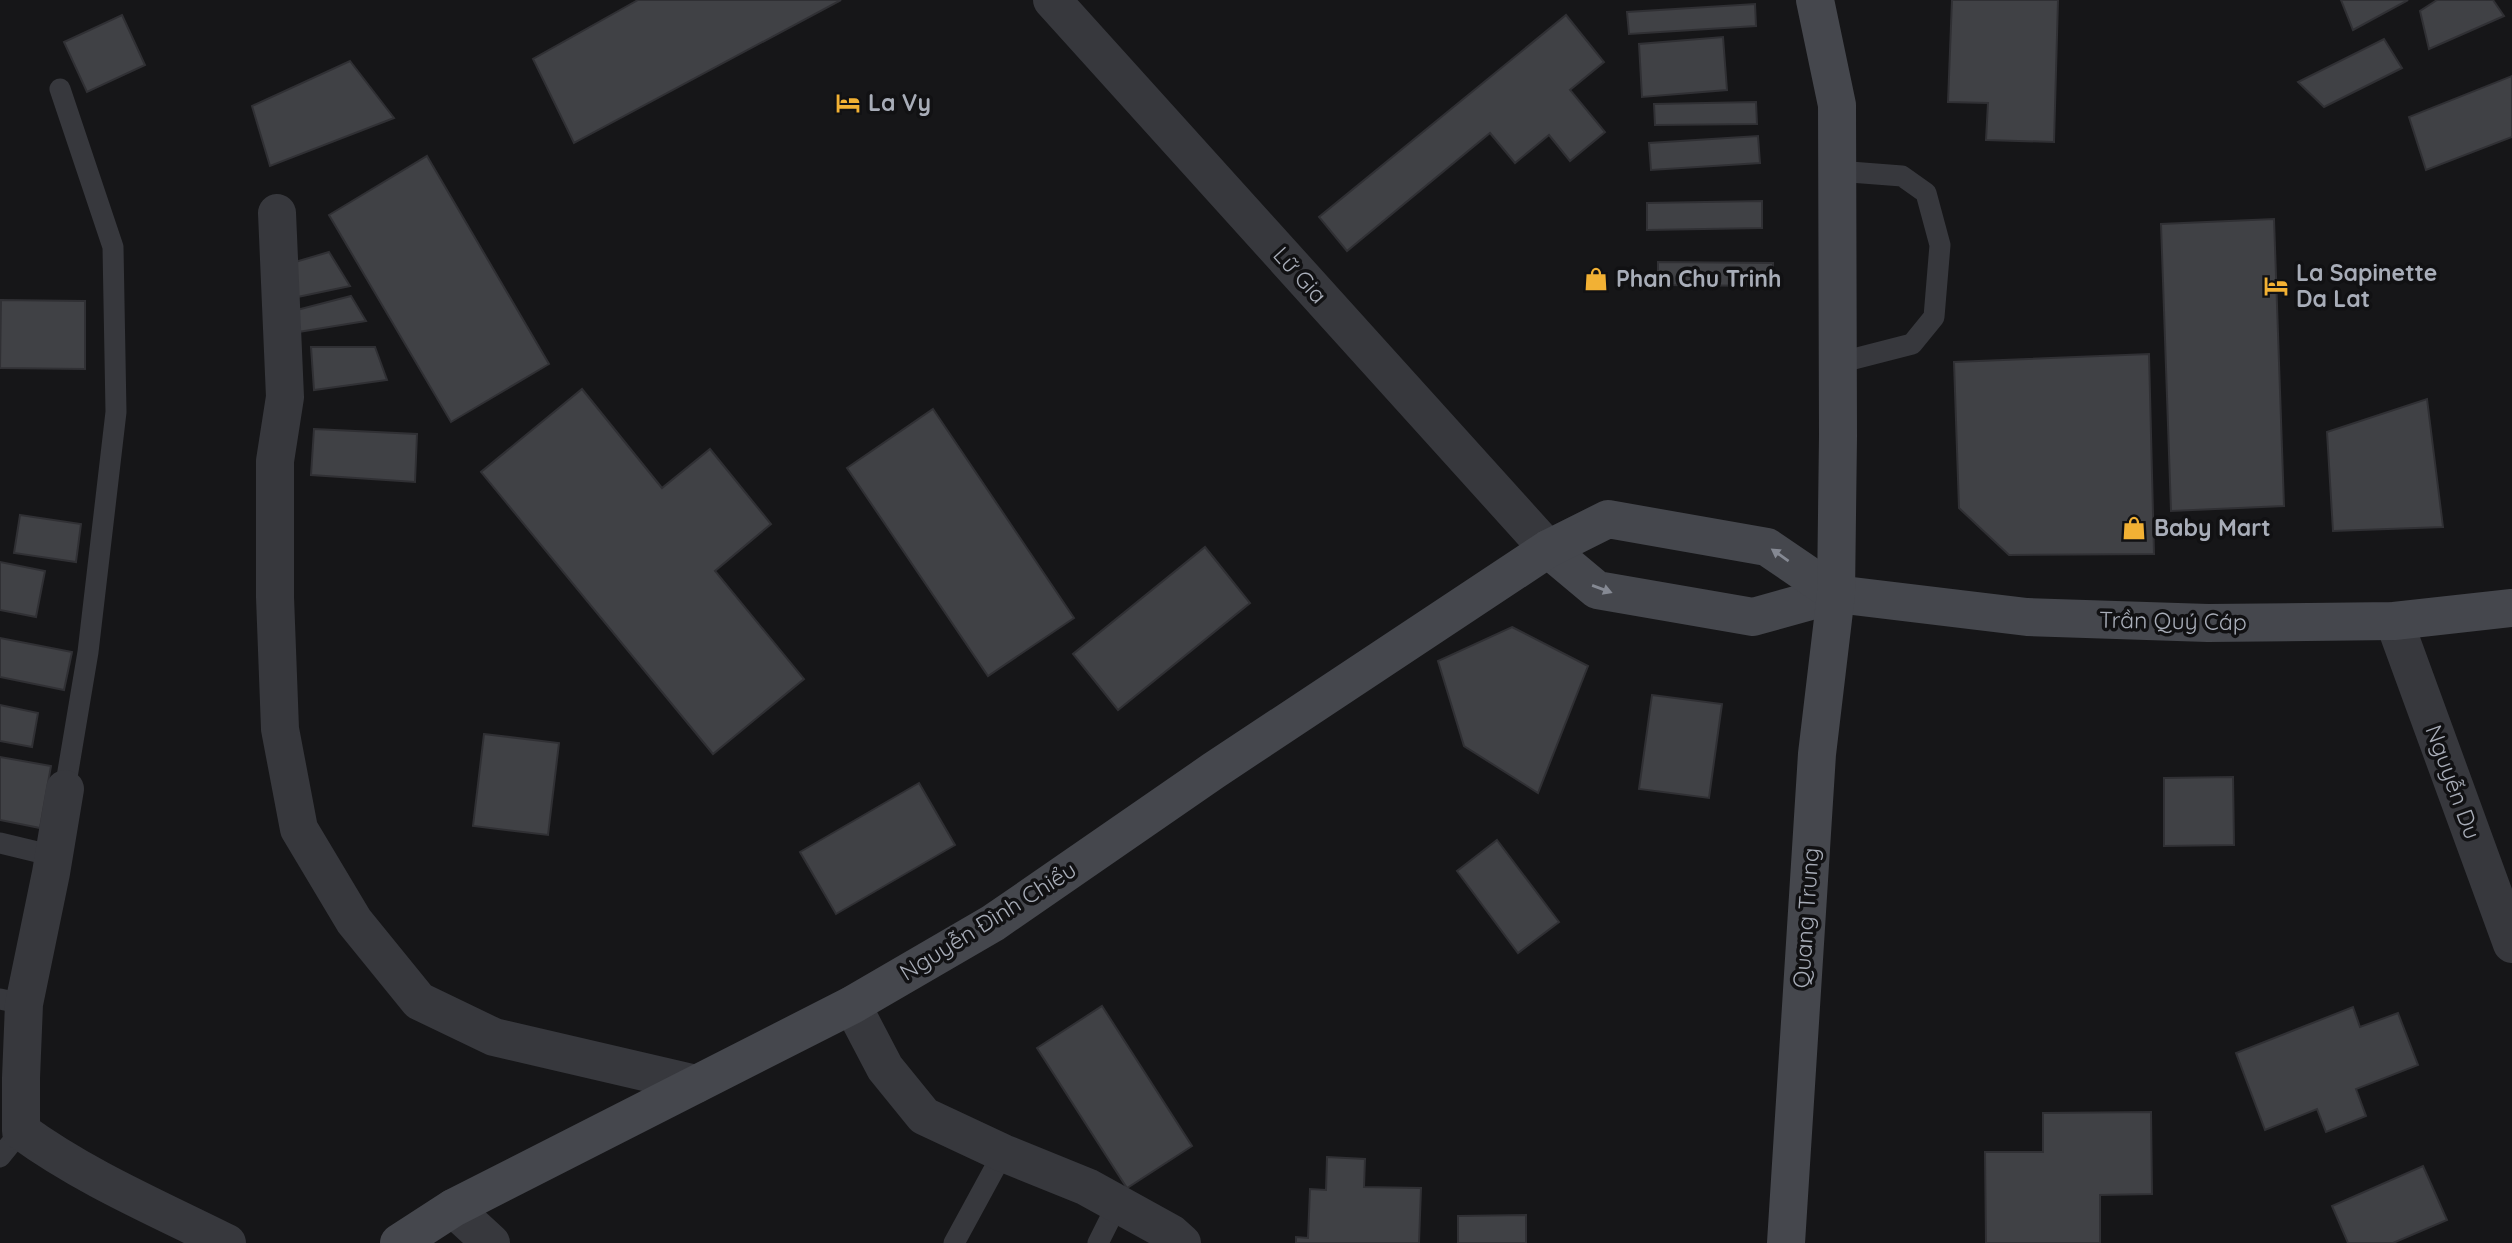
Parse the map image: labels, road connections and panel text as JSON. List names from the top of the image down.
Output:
{
  "streets": {
    "main road": ["Trần Quý Cáp", "Quang Trung", "Nguyễn Đình Chiểu"],
    "street": ["Lữ Gia", "Nguyễn Du"]
  },
  "crossings": [
    ["Lữ Gia", "Nguyễn Đình Chiểu"],
    ["Trần Quý Cáp", "Nguyễn Du"],
    ["Trần Quý Cáp", "Quang Trung"],
    ["Trần Quý Cáp", "Nguyễn Đình Chiểu"],
    ["Quang Trung", "Nguyễn Đình Chiểu"]
  ],
  "places": {
    "hotel": ["La Vy", "La Sapinette Da Lat"],
    "shop": ["Phan Chu Trinh", "Baby Mart"]
  }
}
